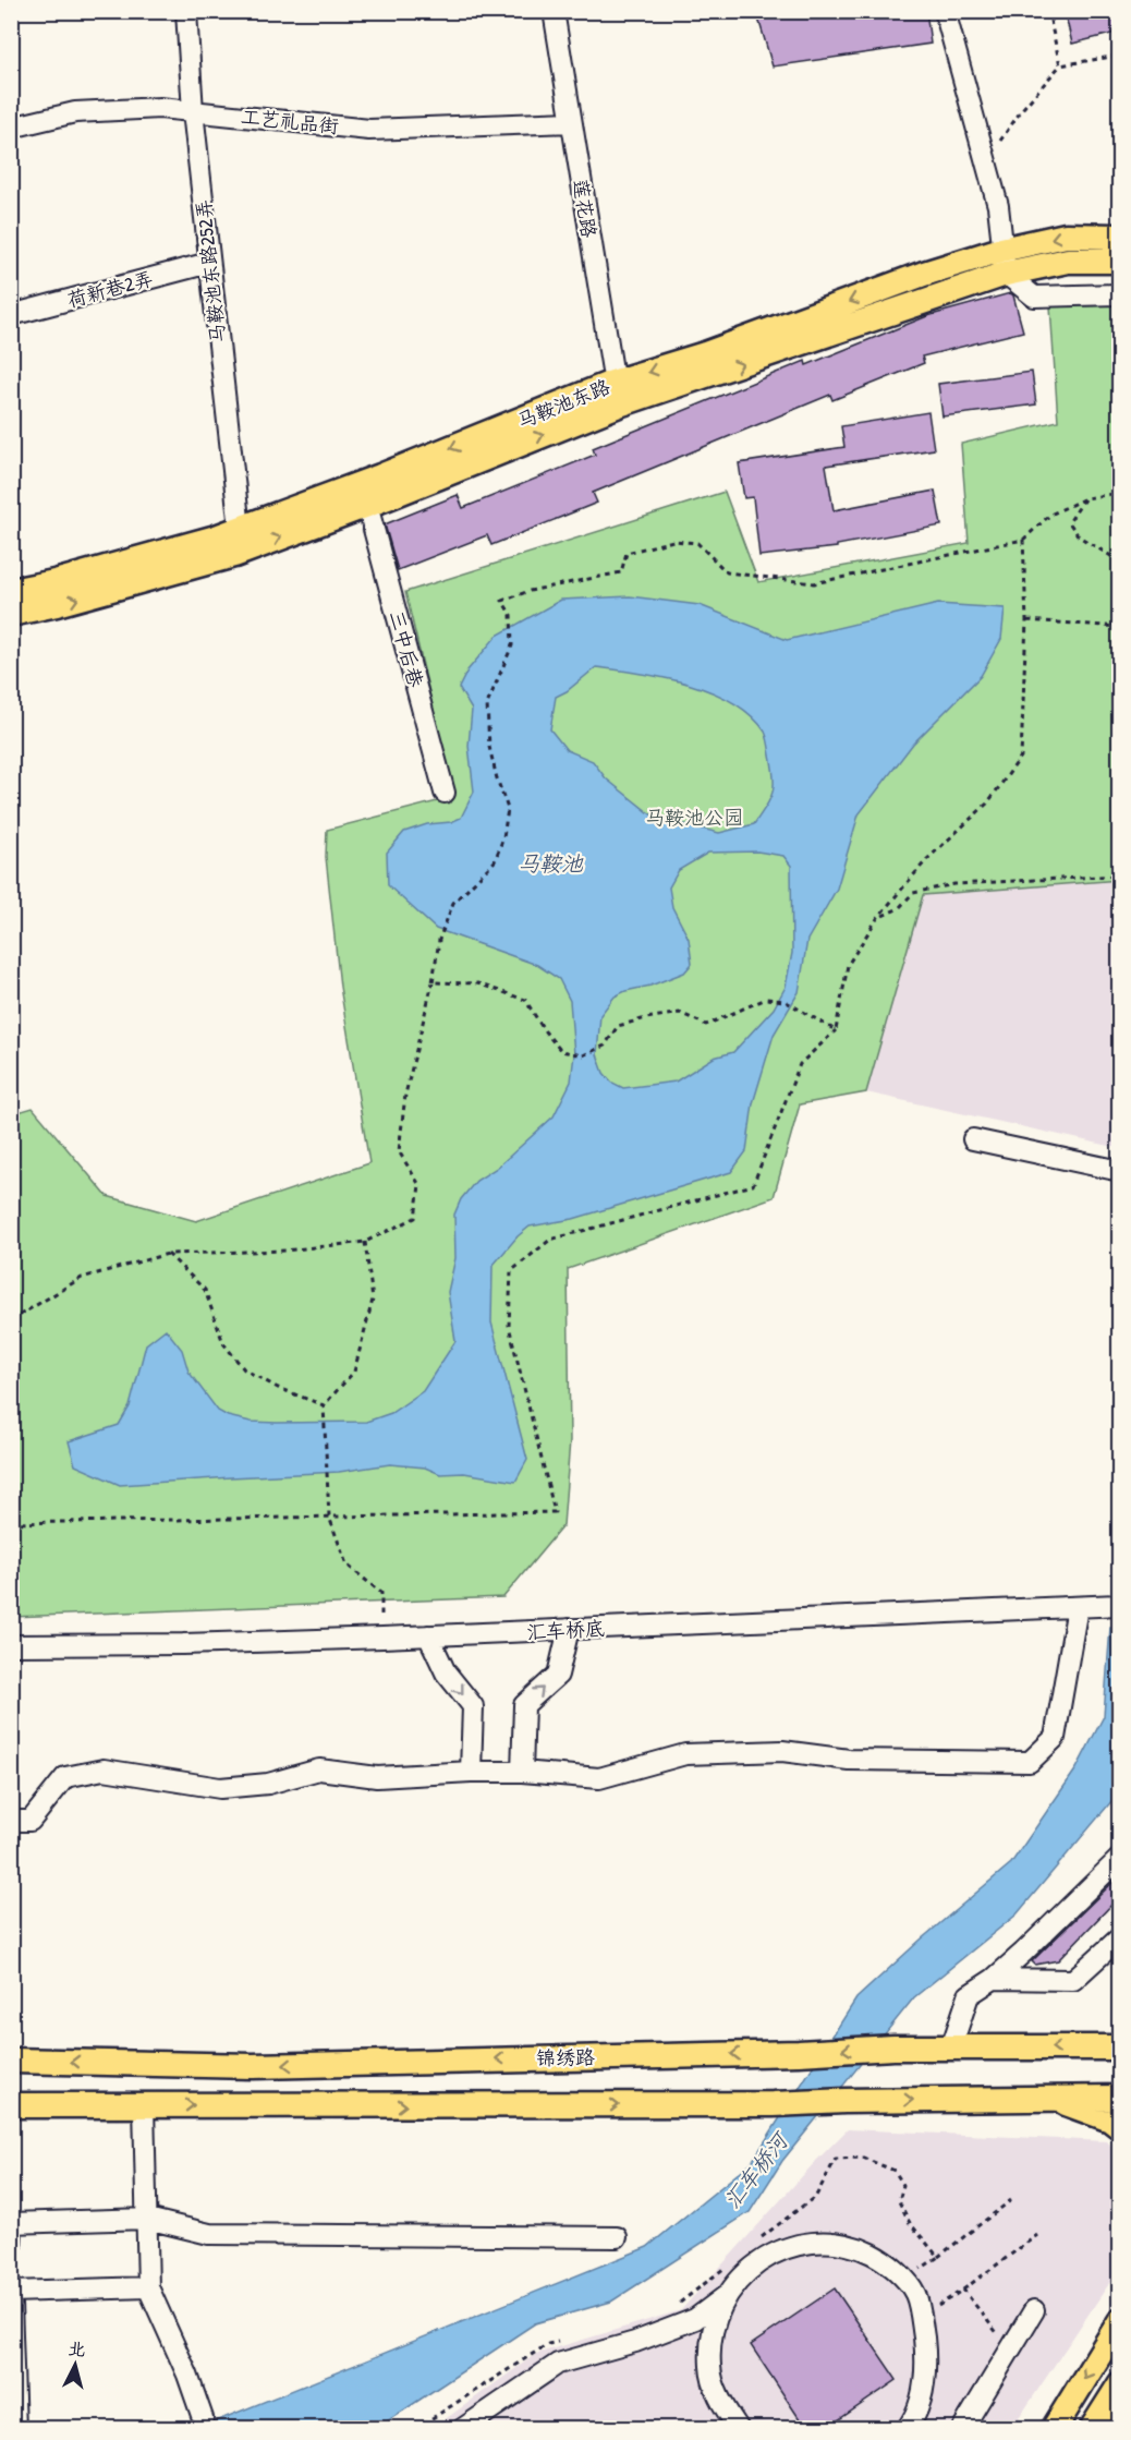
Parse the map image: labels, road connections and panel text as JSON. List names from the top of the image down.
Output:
{
  "streets": {
    "main road": ["马鞍池东路", "锦绣路"],
    "street": [
      "工艺礼品街",
      "莲花路",
      "马鞍池东路252弄",
      "荷新巷2弄",
      "三中后巷",
      "汇车桥底"
    ]
  },
  "crossings": [
    ["工艺礼品街", "莲花路"],
    ["工艺礼品街", "马鞍池东路252弄"],
    ["莲花路", "马鞍池东路"],
    ["马鞍池东路252弄", "荷新巷2弄"],
    ["马鞍池东路252弄", "马鞍池东路"],
    ["马鞍池东路", "三中后巷"]
  ],
  "water": ["马鞍池", "汇车桥河"],
  "parks": ["马鞍池公园"],
  "north": "top"
}
